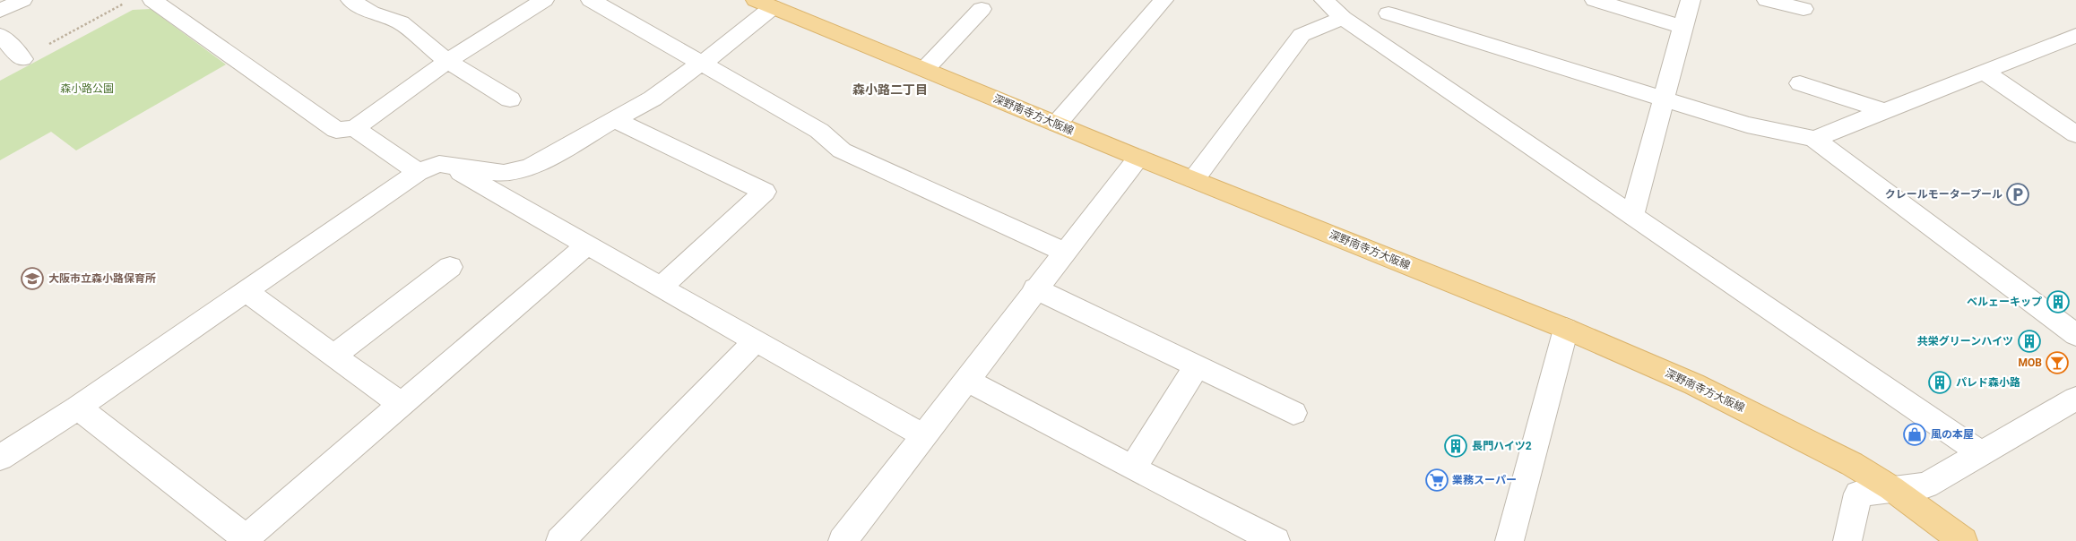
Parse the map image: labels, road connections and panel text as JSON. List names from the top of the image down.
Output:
{
  "streets": {
    "main road": ["深野南寺方大阪線"]
  },
  "districts": ["森小路二丁目"],
  "parks": ["森小路公園"],
  "places": {
    "parking": ["クレールモータープール"],
    "school or university": ["大阪市立森小路保育所"],
    "building": [
      "ベルェーキップ",
      "共栄グリーンハイツ",
      "パレド森小路",
      "長門ハイツ2"
    ],
    "bar": ["MOB"],
    "shop": ["風の本屋"],
    "supermarket": ["業務スーパー"]
  }
}
